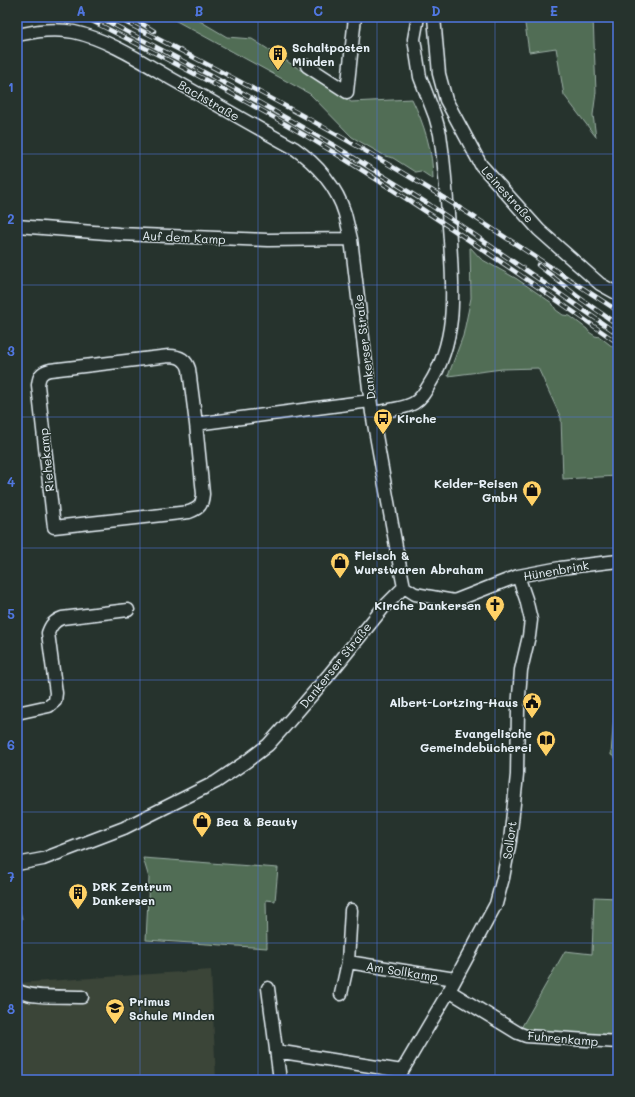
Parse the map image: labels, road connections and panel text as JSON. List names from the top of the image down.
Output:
{
  "streets": {
    "street": [
      "Bachstraße",
      "Leinestraße",
      "Auf dem Kamp",
      "Dankerser Straße",
      "Riehekamp",
      "Hünenbrink",
      "Sollort",
      "Am Sollkamp",
      "Fuhrenkamp"
    ]
  },
  "crossings": [
    ["Bachstraße", "Auf dem Kamp"],
    ["Bachstraße", "Dankerser Straße"],
    ["Auf dem Kamp", "Dankerser Straße"],
    ["Dankerser Straße", "Hünenbrink"],
    ["Hünenbrink", "Sollort"],
    ["Sollort", "Am Sollkamp"],
    ["Sollort", "Fuhrenkamp"]
  ],
  "places": {
    "building": ["Schaltposten Minden", "DRK Zentrum Dankersen"],
    "bus stop": ["Kirche"],
    "shop": ["Kelder-Reisen GmbH", "Fleisch & Wurstwaren Abraham", "Bea & Beauty"],
    "church": ["Kirche Dankersen"],
    "public building": ["Albert-Lortzing-Haus"],
    "library": ["Evangelische Gemeindebücherei"],
    "school or university": ["Primus Schule Minden"]
  },
  "grid": {
    "columns": [
      "A",
      "B",
      "C",
      "D",
      "E"
    ],
    "rows": [
      "1",
      "2",
      "3",
      "4",
      "5",
      "6",
      "7",
      "8"
    ]
  }
}
